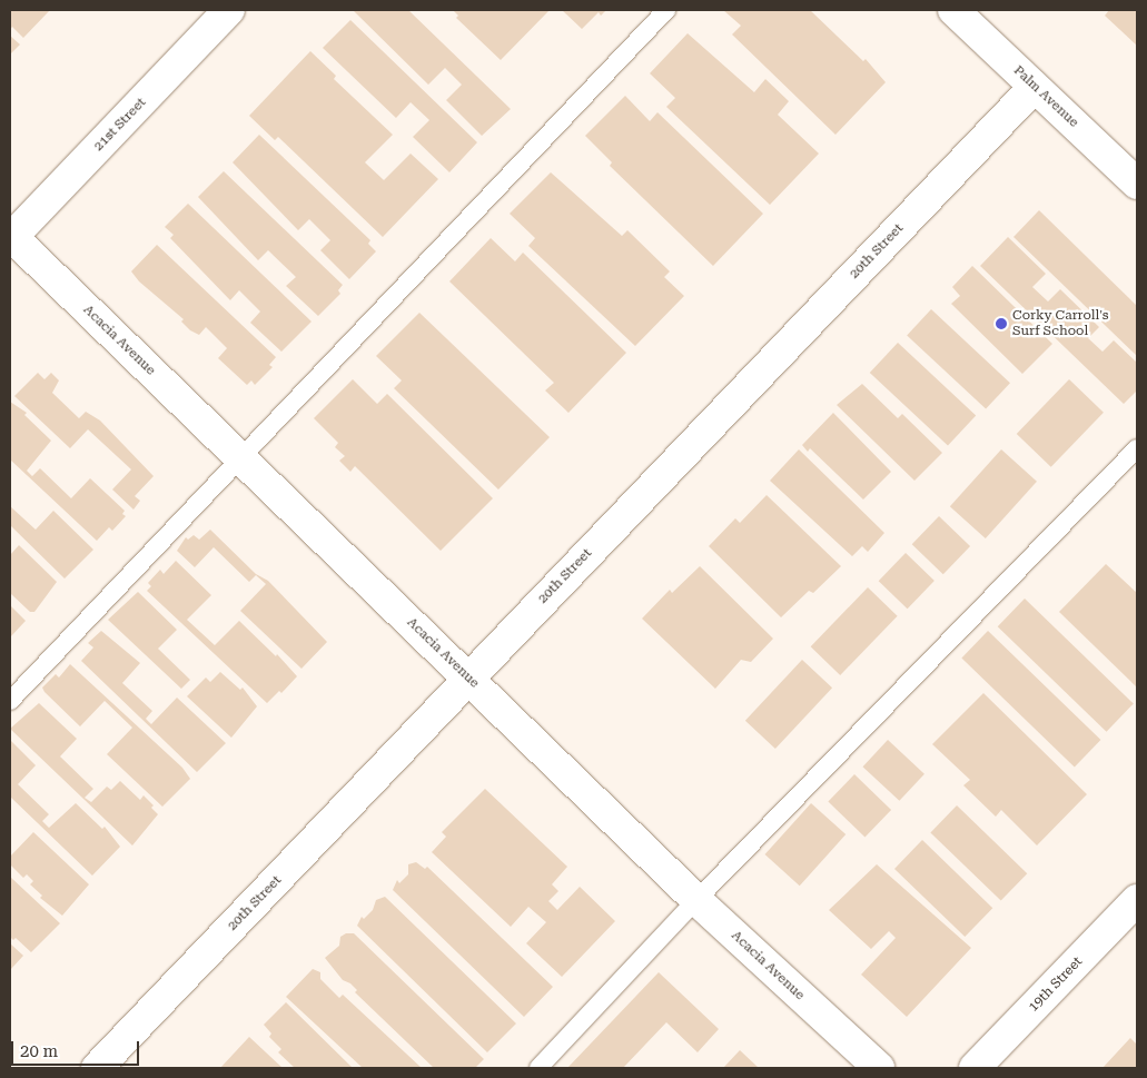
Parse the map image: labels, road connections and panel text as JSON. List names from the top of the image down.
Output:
{
  "streets": {
    "street": [
      "Palm Avenue",
      "21st Street",
      "20th Street",
      "Acacia Avenue",
      "19th Street"
    ]
  },
  "crossings": [
    ["Palm Avenue", "20th Street"],
    ["21st Street", "Acacia Avenue"],
    ["20th Street", "Acacia Avenue"]
  ],
  "places": ["Corky Carroll's Surf School"],
  "scale_bar": "20 m"
}
